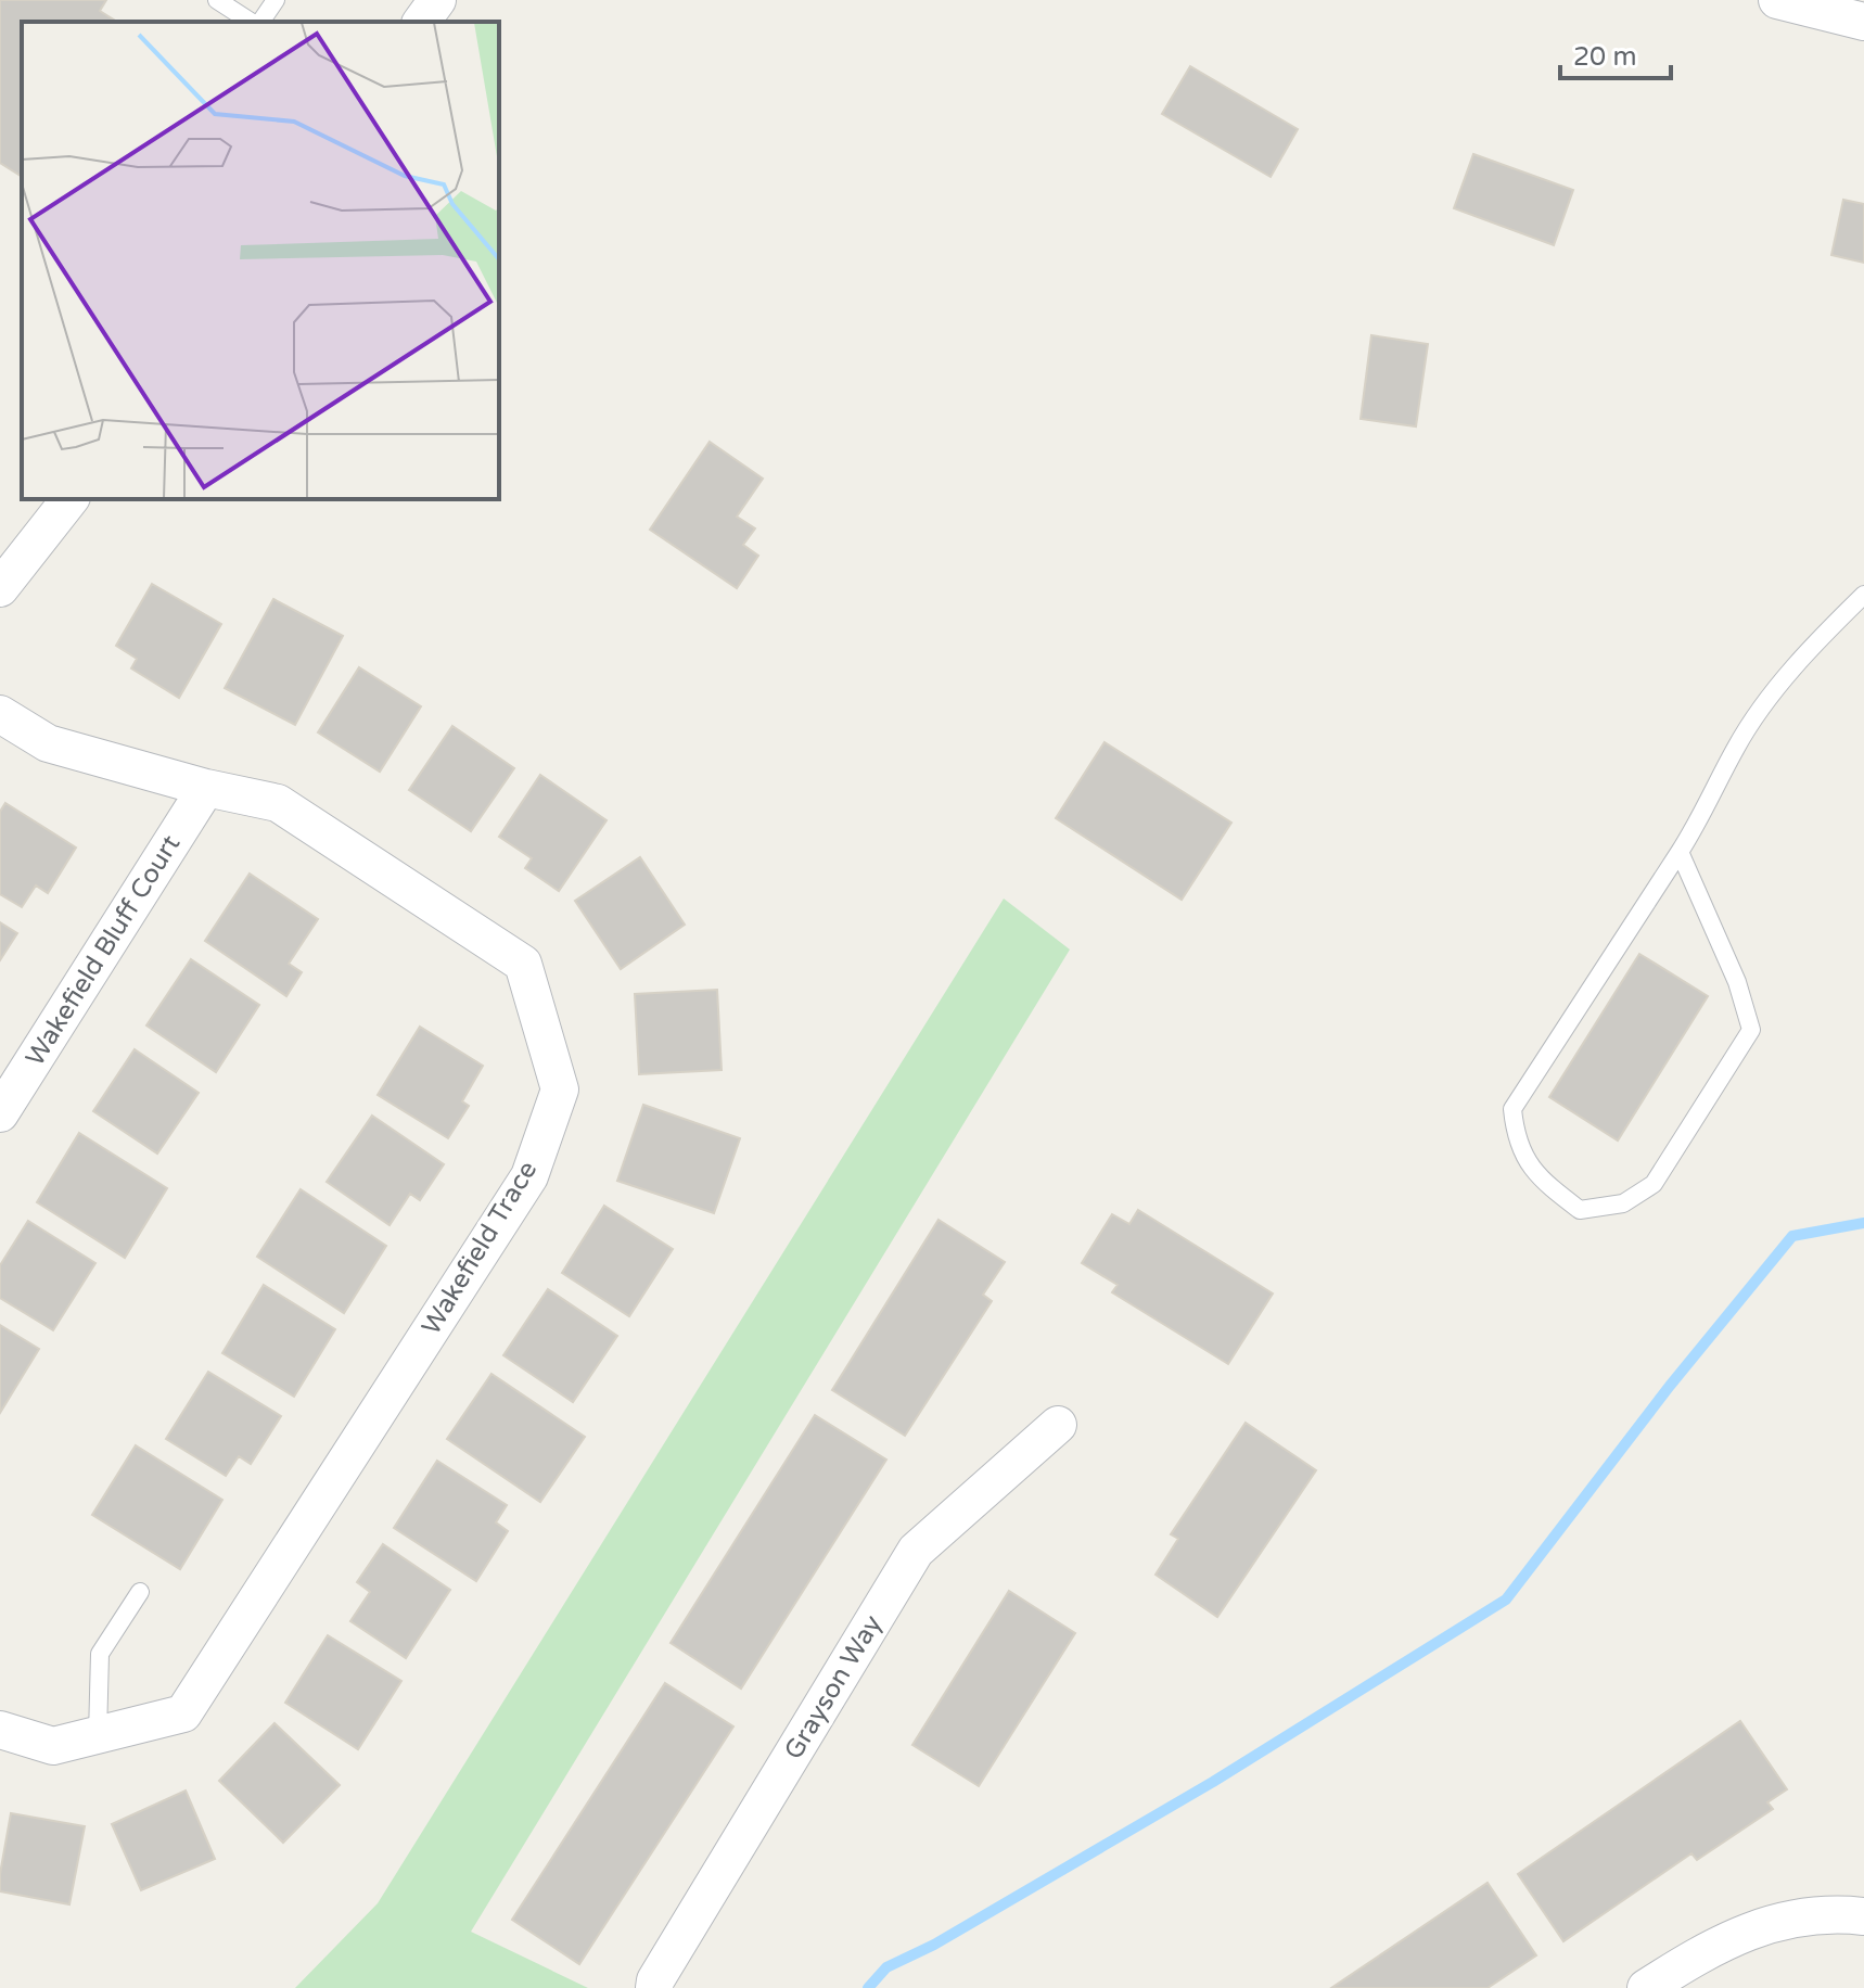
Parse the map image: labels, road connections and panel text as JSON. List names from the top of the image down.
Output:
{
  "streets": {
    "street": ["Wakefield Bluff Court", "Wakefield Trace", "Grayson Way"]
  },
  "crossings": [
    ["Wakefield Bluff Court", "Wakefield Trace"]
  ],
  "scale_bar": "20 m"
}
